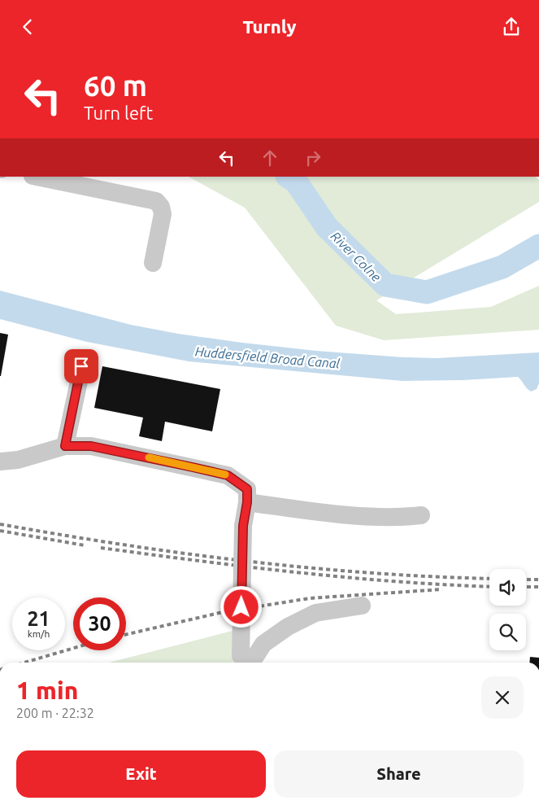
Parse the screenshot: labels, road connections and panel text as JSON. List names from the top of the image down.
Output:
{
  "water": ["River Colne", "Huddersfield Broad Canal"],
  "page": {
    "header": "Turnly",
    "turn": ["60 m", "Turn left"],
    "speed": "21 km/h",
    "limit": "30",
    "heading": ["1 min", "200 m · 22:32"],
    "buttons": ["Exit", "Share"]
  }
}
